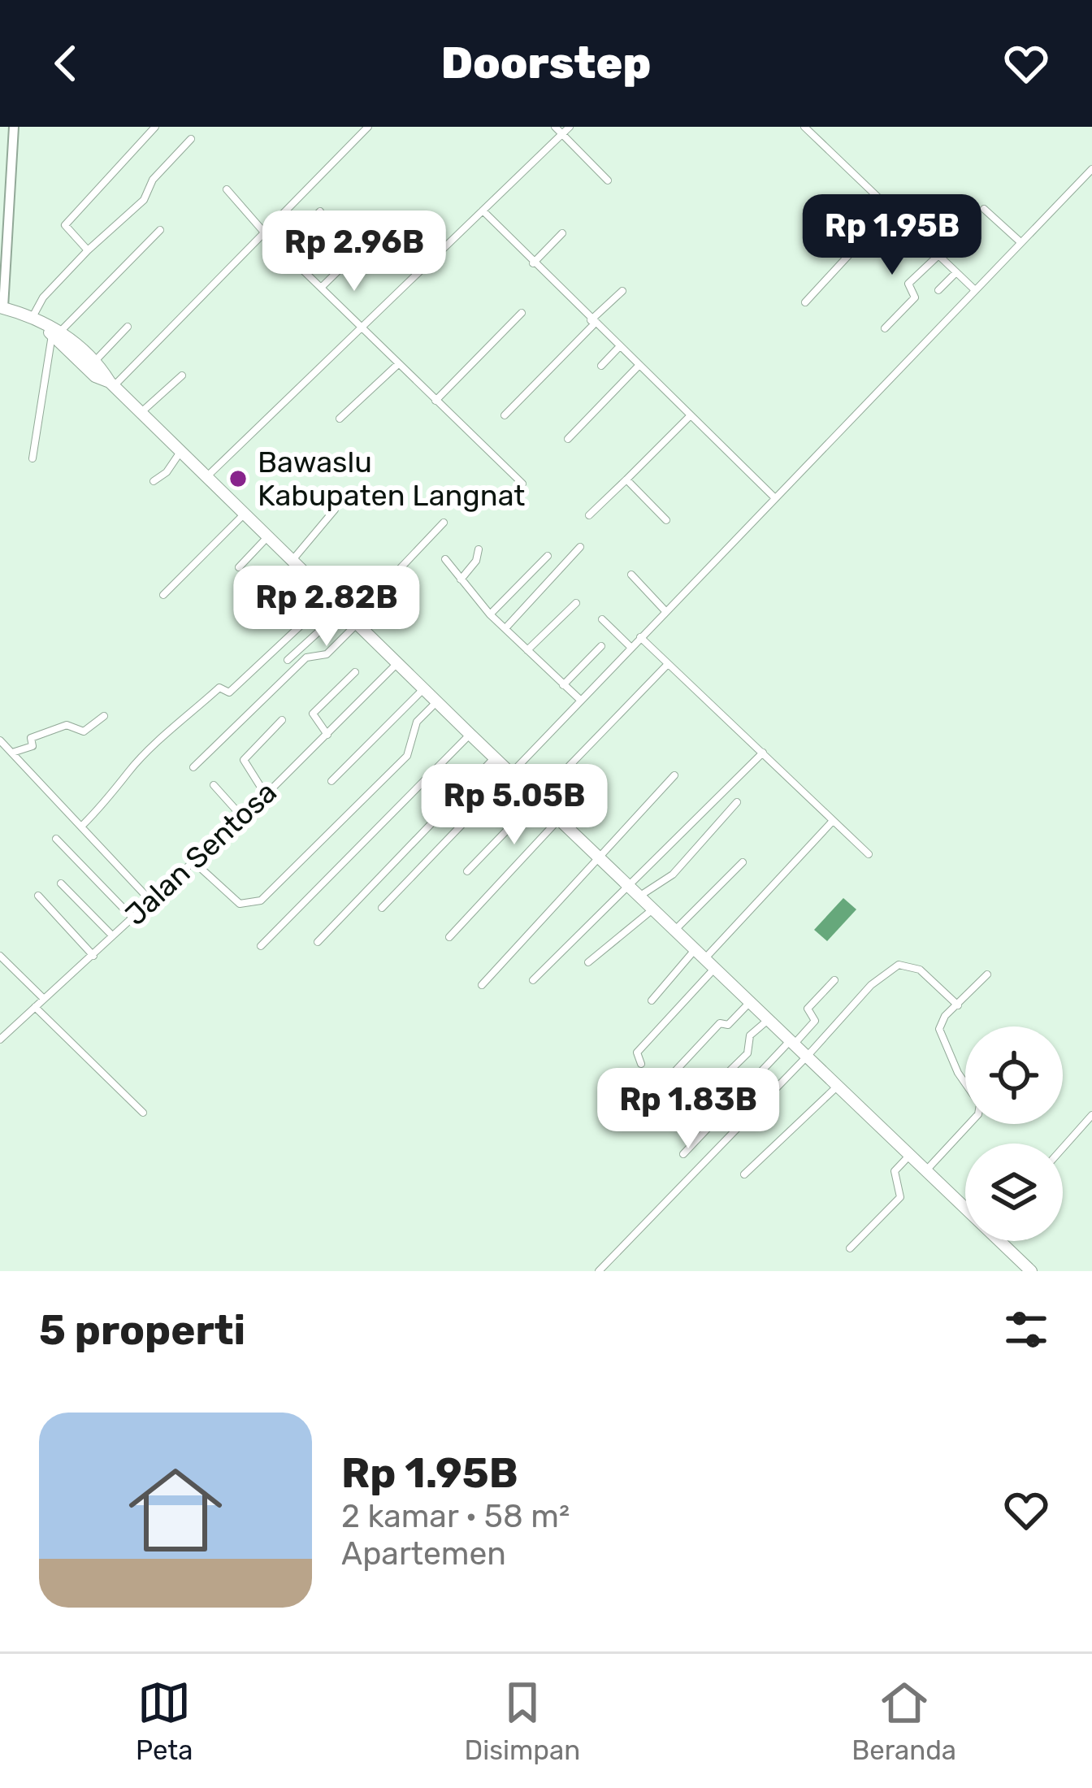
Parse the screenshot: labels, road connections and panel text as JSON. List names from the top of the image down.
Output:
{
  "streets": {
    "street": ["Jalan Sentosa"]
  },
  "places": ["Bawaslu Kabupaten Langnat"],
  "page": {
    "header": "Doorstep",
    "price": [
      "Rp 1.95B",
      "Rp 2.96B",
      "Rp 2.82B",
      "Rp 5.05B",
      "Rp 1.83B"
    ],
    "heading": "5 properti",
    "list": [
      {
        "name": "Rp 1.95B",
        "note": "2 kamar · 58 m² · Apartemen"
      }
    ],
    "tabs": ["Peta", "Disimpan", "Beranda"]
  }
}
